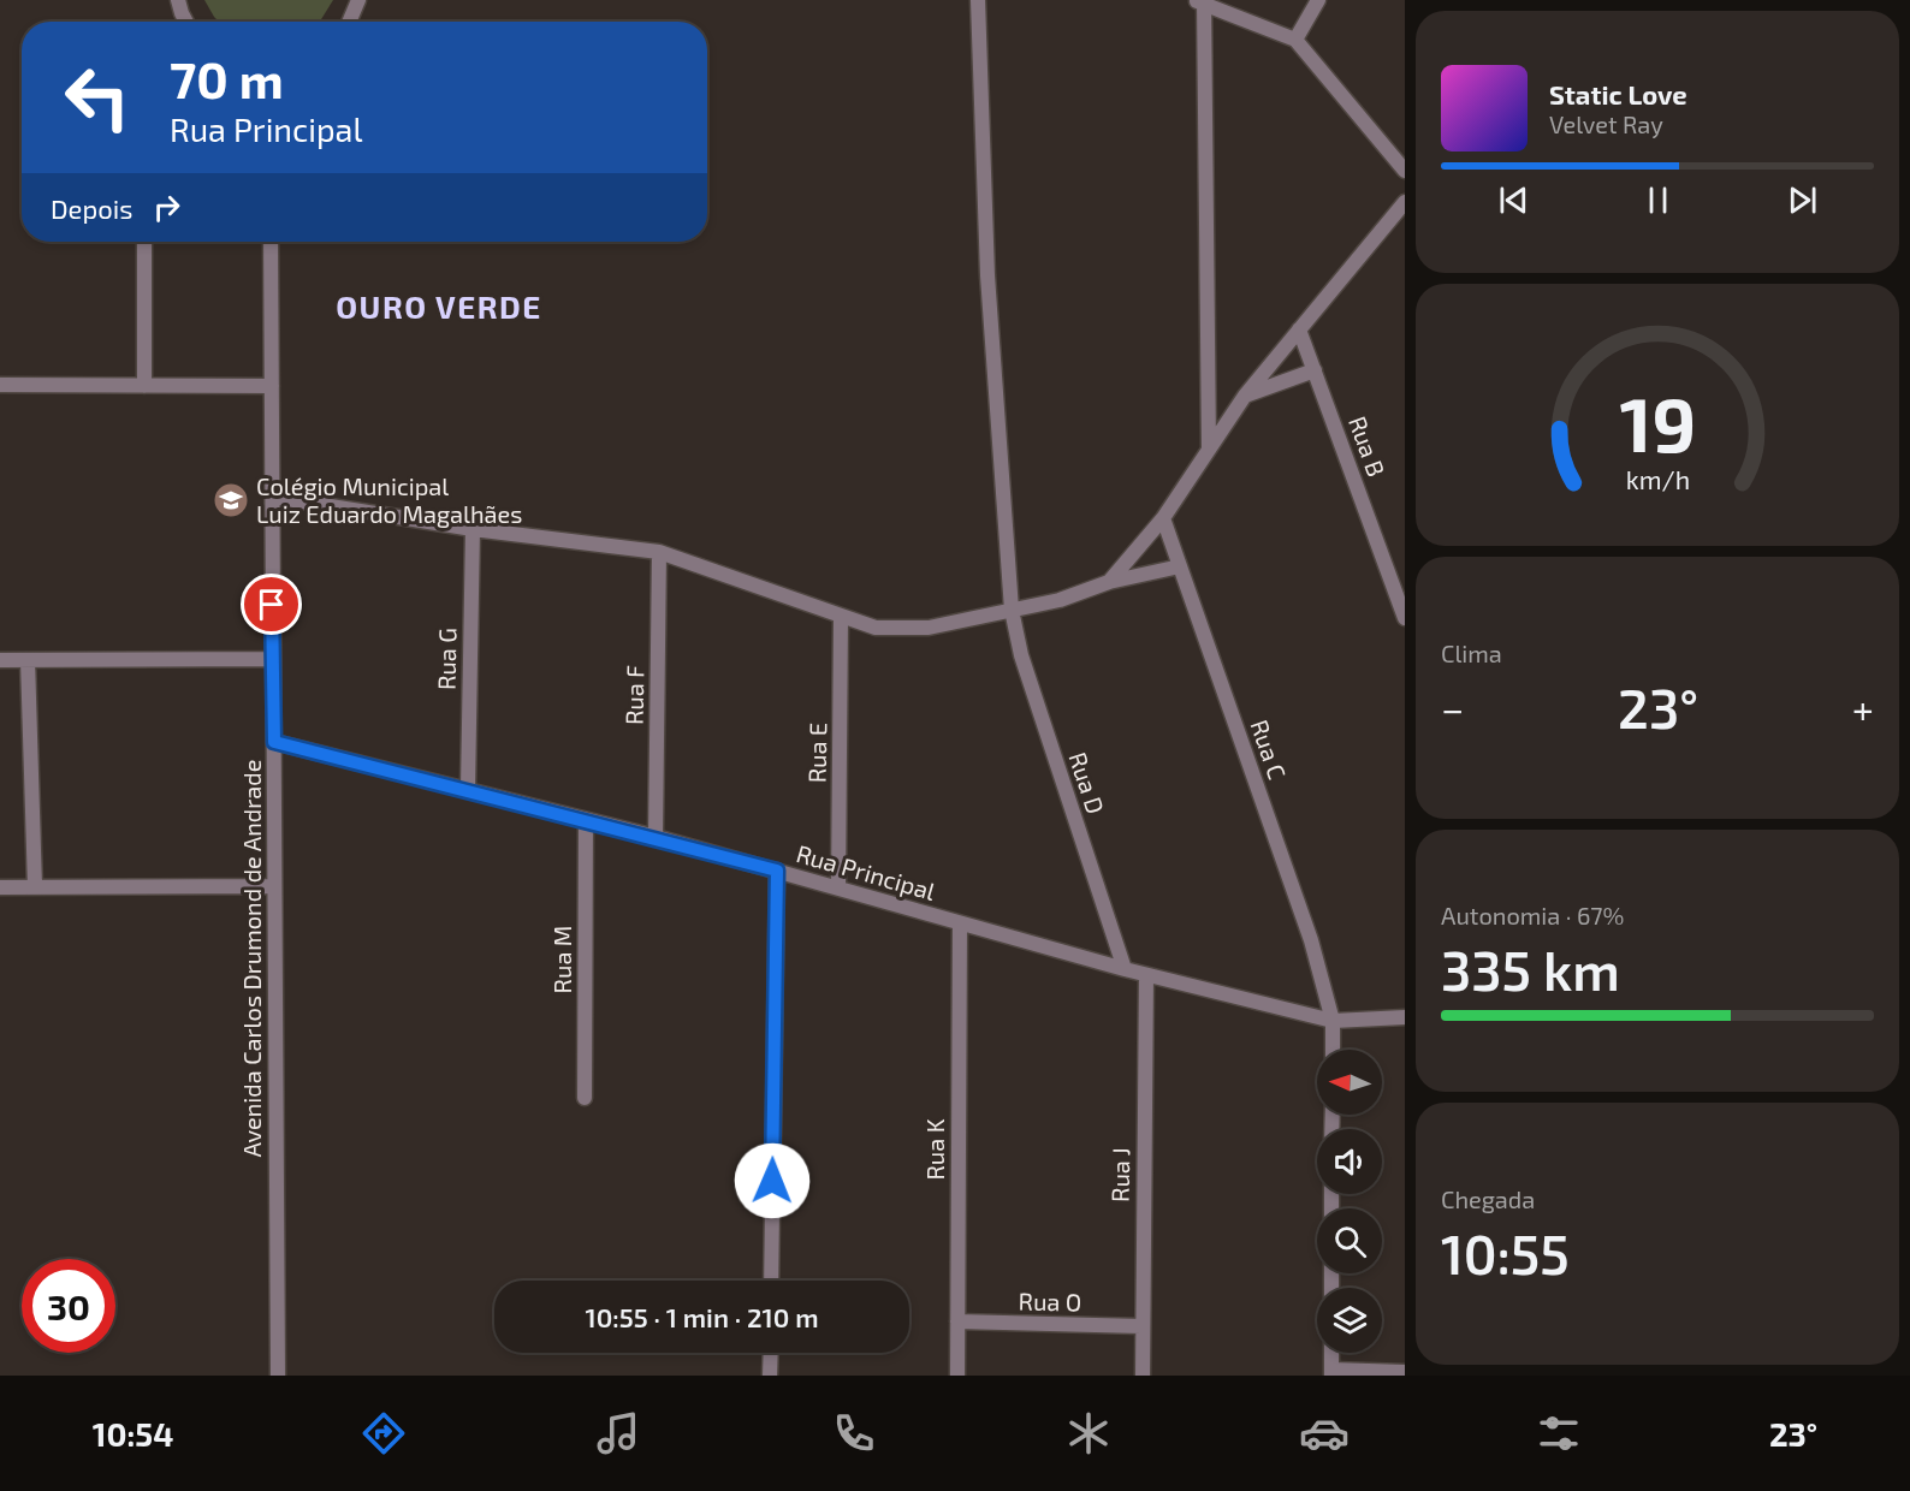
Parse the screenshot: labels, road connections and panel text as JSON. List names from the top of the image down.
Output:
{
  "streets": {
    "street": [
      "Rua B",
      "Rua G",
      "Rua F",
      "Rua C",
      "Rua E",
      "Rua D",
      "Rua Principal",
      "Avenida Carlos Drumond de Andrade",
      "Rua M",
      "Rua K",
      "Rua J",
      "Rua O"
    ]
  },
  "crossings": [
    ["Rua G", "Rua Principal"],
    ["Rua F", "Rua Principal"],
    ["Rua C", "Rua Principal"],
    ["Rua E", "Rua Principal"],
    ["Rua D", "Rua Principal"],
    ["Rua Principal", "Avenida Carlos Drumond de Andrade"],
    ["Rua Principal", "Rua M"],
    ["Rua Principal", "Rua K"],
    ["Rua Principal", "Rua J"],
    ["Rua K", "Rua O"],
    ["Rua J", "Rua O"]
  ],
  "districts": ["OURO VERDE"],
  "places": {
    "school or university": ["Colégio Municipal Luiz Eduardo Magalhães"]
  },
  "north": "left",
  "page": {
    "turn": ["70 m", "Rua Principal"],
    "song": ["Static Love", "Velvet Ray"],
    "then": "Depois",
    "tile": [
      "Clima",
      ["Autonomia · 67%", "335 km"],
      ["Chegada", "10:55"]
    ],
    "heat": ["−", "23°", "+"],
    "limit": "30",
    "trip": "10:55 · 1 min · 210 m",
    "tabs": ["10:54", "23°"],
    "gauge": ["19", "km/h"]
  }
}
